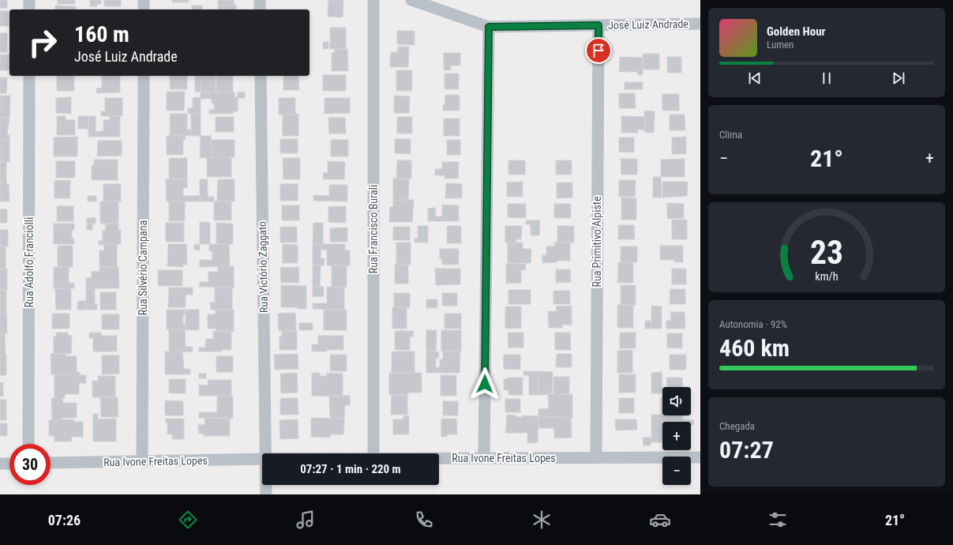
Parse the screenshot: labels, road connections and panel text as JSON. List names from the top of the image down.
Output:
{
  "streets": {
    "street": [
      "José Luiz Andrade",
      "Rua Francisco Burali",
      "Rua Primitivo Alpiste",
      "Rua Adolfo Franciolli",
      "Rua Victório Zaggato",
      "Rua Silvério Campana",
      "Rua Ivone Freitas Lopes"
    ]
  },
  "crossings": [
    ["José Luiz Andrade", "Rua Primitivo Alpiste"],
    ["Rua Primitivo Alpiste", "Rua Ivone Freitas Lopes"],
    ["Rua Silvério Campana", "Rua Ivone Freitas Lopes"]
  ],
  "page": {
    "turn": ["160 m", "José Luiz Andrade"],
    "song": ["Golden Hour", "Lumen"],
    "tile": [
      "Clima",
      ["Autonomia · 92%", "460 km"],
      ["Chegada", "07:27"]
    ],
    "heat": ["−", "21°", "+"],
    "map_buttons": ["+", "−"],
    "limit": "30",
    "trip": "07:27 · 1 min · 220 m",
    "tabs": ["07:26", "21°"],
    "gauge": ["23", "km/h"]
  }
}
